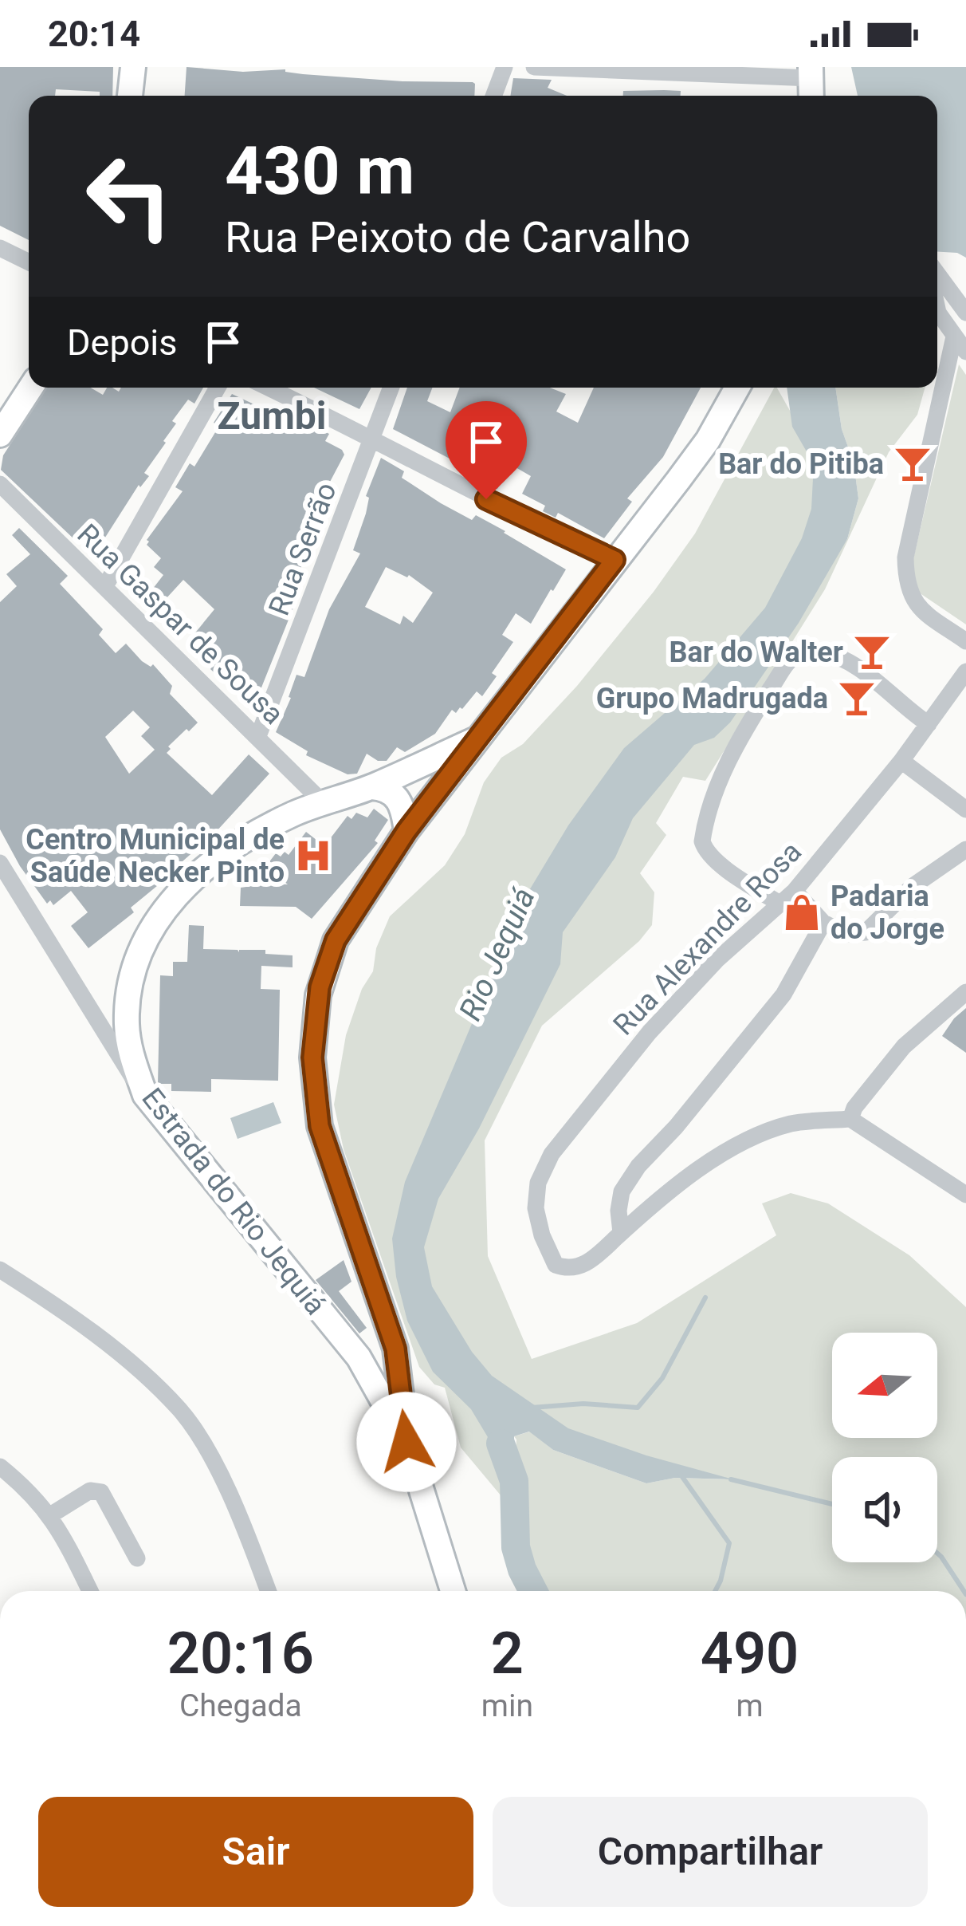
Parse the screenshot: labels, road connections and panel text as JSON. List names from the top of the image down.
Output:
{
  "streets": {
    "main road": ["Estrada do Rio Jequiá"],
    "street": ["Rua Serrão", "Rua Gaspar de Sousa", "Rua Alexandre Rosa"]
  },
  "crossings": [
    ["Rua Serrão", "Rua Gaspar de Sousa"],
    ["Rua Gaspar de Sousa", "Estrada do Rio Jequiá"]
  ],
  "districts": ["Zumbi"],
  "water": ["Rio Jequiá"],
  "places": {
    "bar": ["Bar do Pitiba", "Bar do Walter", "Grupo Madrugada"],
    "hospital": ["Centro Municipal de Saúde Necker Pinto"],
    "shop": ["Padaria do Jorge"]
  },
  "north": "left",
  "page": {
    "status": "20:14",
    "turn": ["430 m", "Rua Peixoto de Carvalho"],
    "then": "Depois",
    "eta": [
      "20:16",
      "Chegada",
      "2",
      "min",
      "490",
      "m"
    ],
    "buttons": ["Sair", "Compartilhar"]
  }
}
